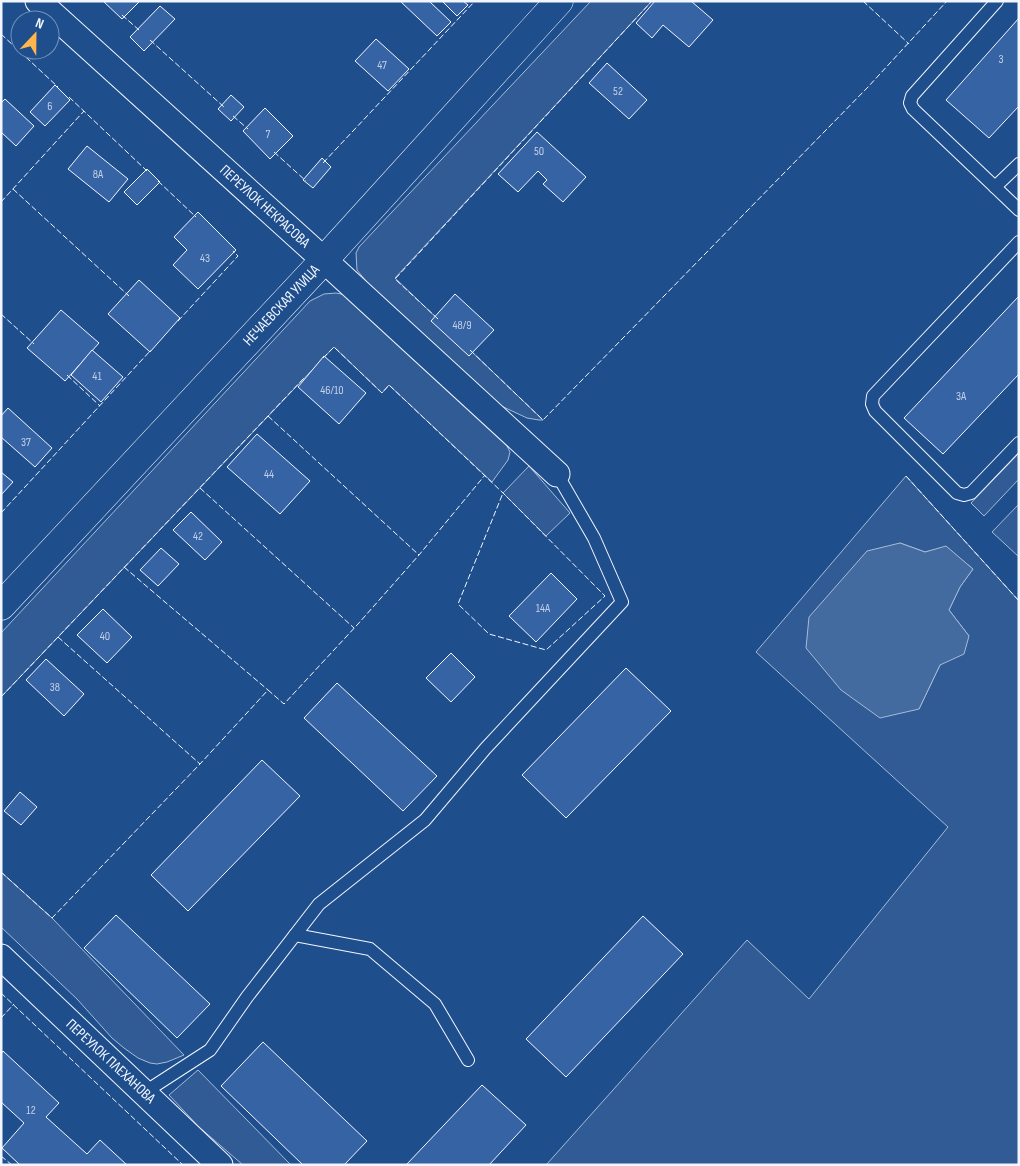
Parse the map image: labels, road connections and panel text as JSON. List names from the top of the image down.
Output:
{
  "streets": {
    "street": ["ПЕРЕУЛОК НЕКРАСОВА", "НЕЧАЕВСКАЯ УЛИЦА", "ПЕРЕУЛОК ПЛЕХАНОВА"]
  },
  "crossings": [
    ["ПЕРЕУЛОК НЕКРАСОВА", "НЕЧАЕВСКАЯ УЛИЦА"]
  ],
  "house_numbers": [
    "3",
    "47",
    "52",
    "6",
    "7",
    "50",
    "8А",
    "43",
    "48/9",
    "41",
    "46/10",
    "3А",
    "37",
    "44",
    "42",
    "14А",
    "40",
    "38",
    "12"
  ],
  "north": "top"
}
